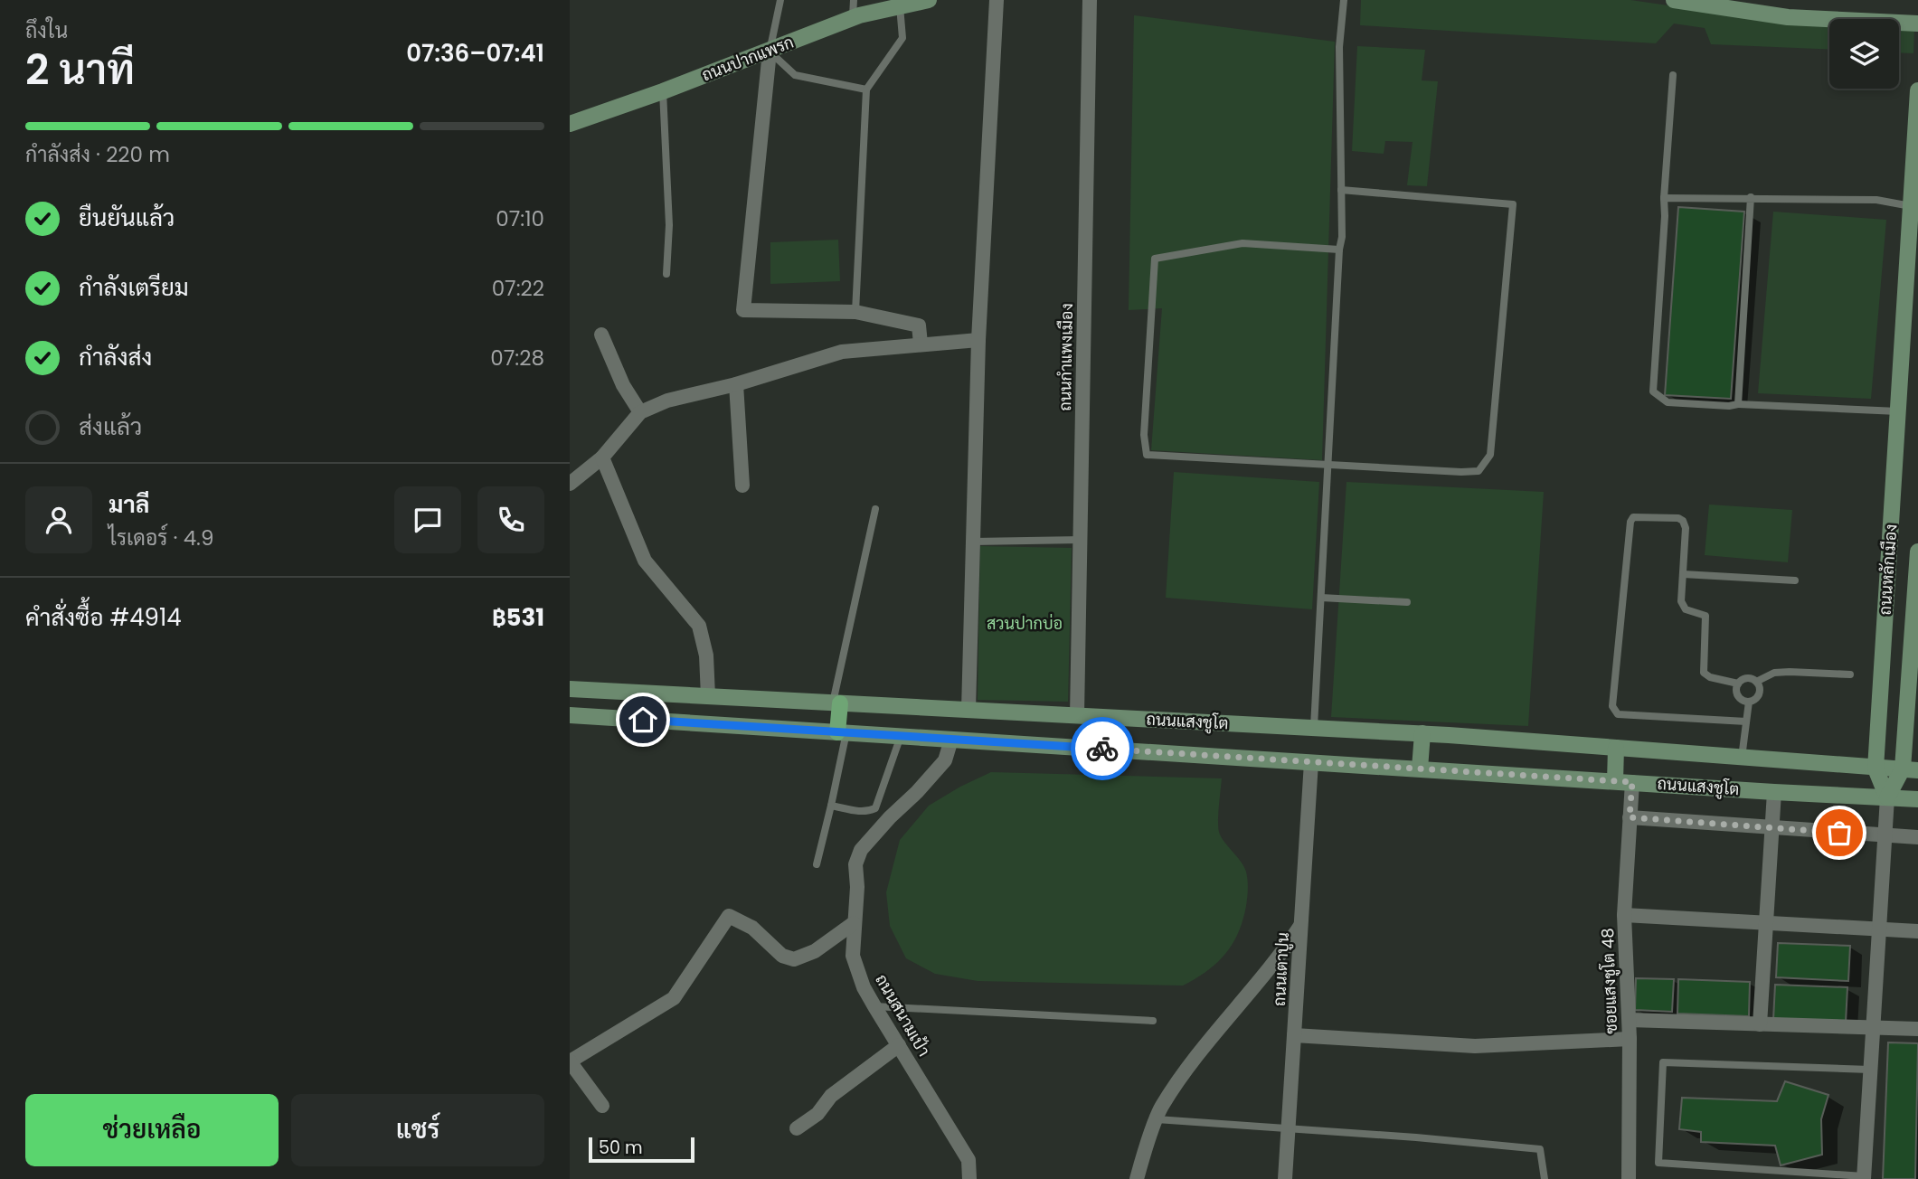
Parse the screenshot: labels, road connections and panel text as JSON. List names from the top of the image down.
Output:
{
  "streets": {
    "main road": ["ถนนปากแพรก", "ถนนหลักเมือง", "ถนนแสงชูโต"],
    "street": [
      "ถนนกำแพงเมือง",
      "ถนนเตาปูน",
      "ซอยแสงชูโต 48",
      "ถนนสนามเป้า"
    ]
  },
  "crossings": [
    ["ถนนกำแพงเมือง", "ถนนแสงชูโต"],
    ["ถนนหลักเมือง", "ถนนแสงชูโต"],
    ["ถนนแสงชูโต", "ถนนเตาปูน"],
    ["ถนนแสงชูโต", "ซอยแสงชูโต 48"],
    ["ถนนแสงชูโต", "ถนนสนามเป้า"]
  ],
  "parks": ["สวนปากบ่อ"],
  "scale_bar": "50 m",
  "page": {
    "heading": ["2 นาที", "ถึงใน", "07:36–07:41"],
    "panel": [
      "มาลี",
      "ไรเดอร์ · 4.9",
      "คำสั่งซื้อ #4914",
      "฿531"
    ],
    "bar": "กำลังส่ง · 220 m",
    "list": [
      ["ยืนยันแล้ว", "07:10"],
      ["กำลังเตรียม", "07:22"],
      ["กำลังส่ง", "07:28"],
      "ส่งแล้ว"
    ],
    "buttons": ["ช่วยเหลือ", "แชร์"],
    "scale": "50 m"
  }
}
